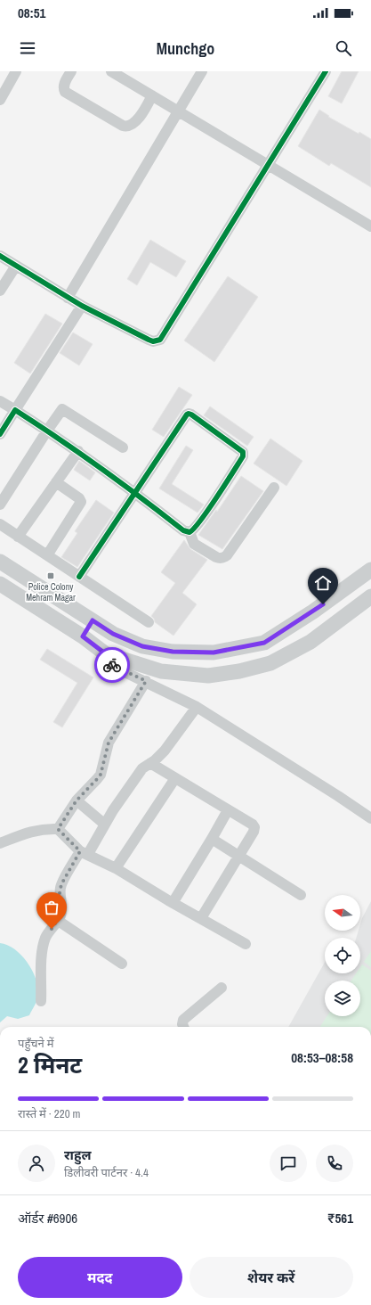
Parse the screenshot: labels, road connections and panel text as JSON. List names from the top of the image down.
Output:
{
  "places": {
    "transit": ["Police Colony Mehram Magar"]
  },
  "north": "left",
  "page": {
    "status": "08:51",
    "header": "Munchgo",
    "heading": ["2 मिनट", "पहुँचने में", "08:53–08:58"],
    "panel": [
      "राहुल",
      "डिलीवरी पार्टनर · 4.4",
      "ऑर्डर #6906",
      "₹561"
    ],
    "bar": "रास्ते में · 220 m",
    "buttons": ["मदद", "शेयर करें"]
  }
}
